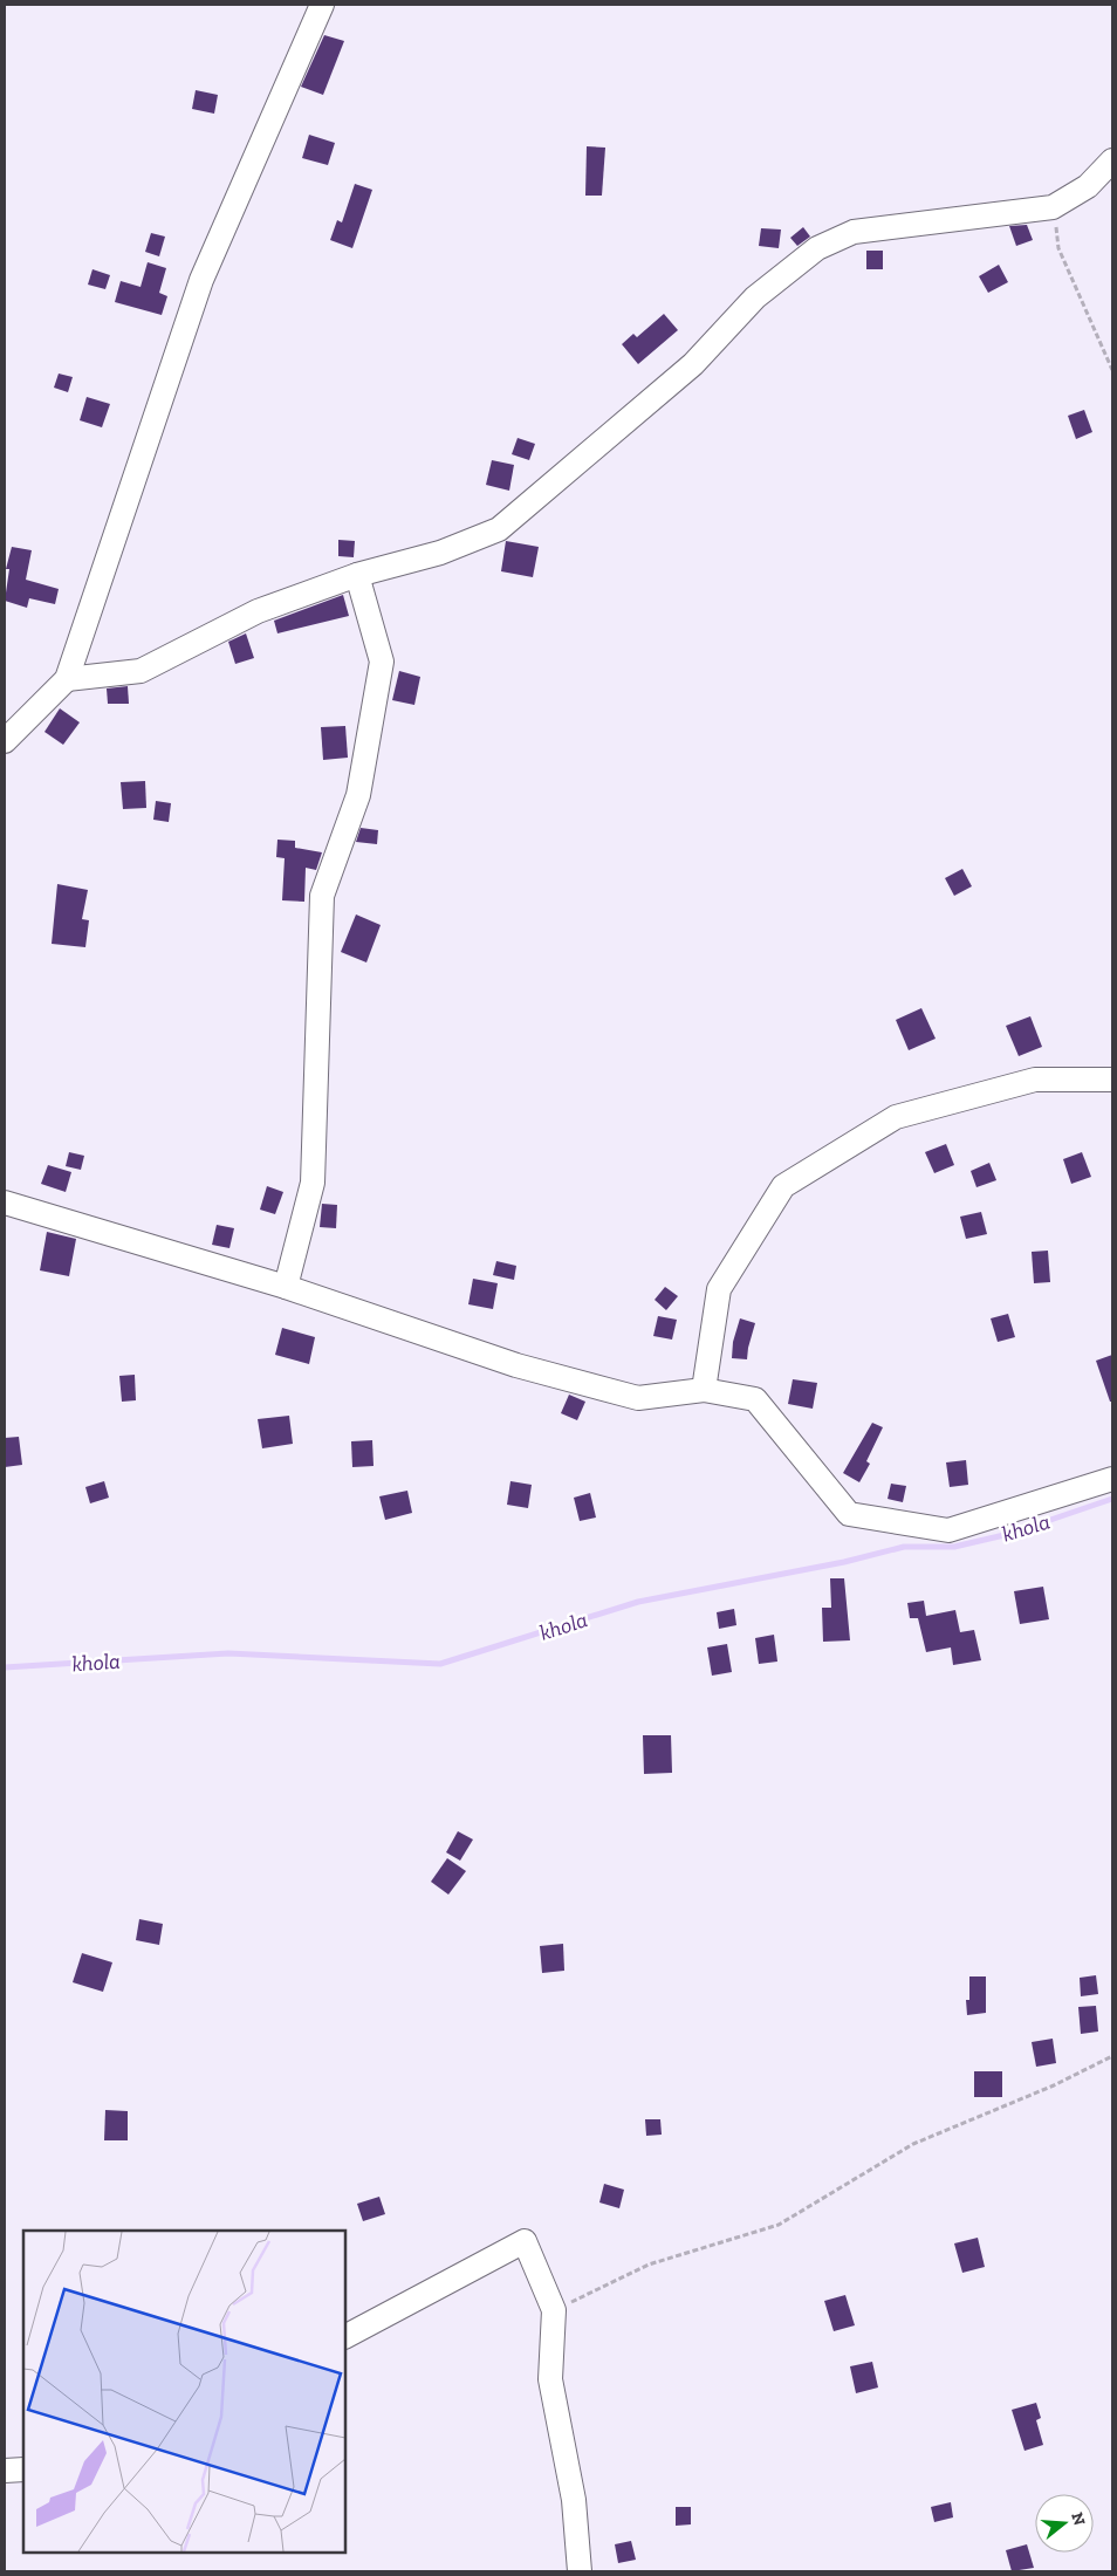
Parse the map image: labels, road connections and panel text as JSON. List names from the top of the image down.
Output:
{
  "water": ["khola"],
  "north": "right"
}
